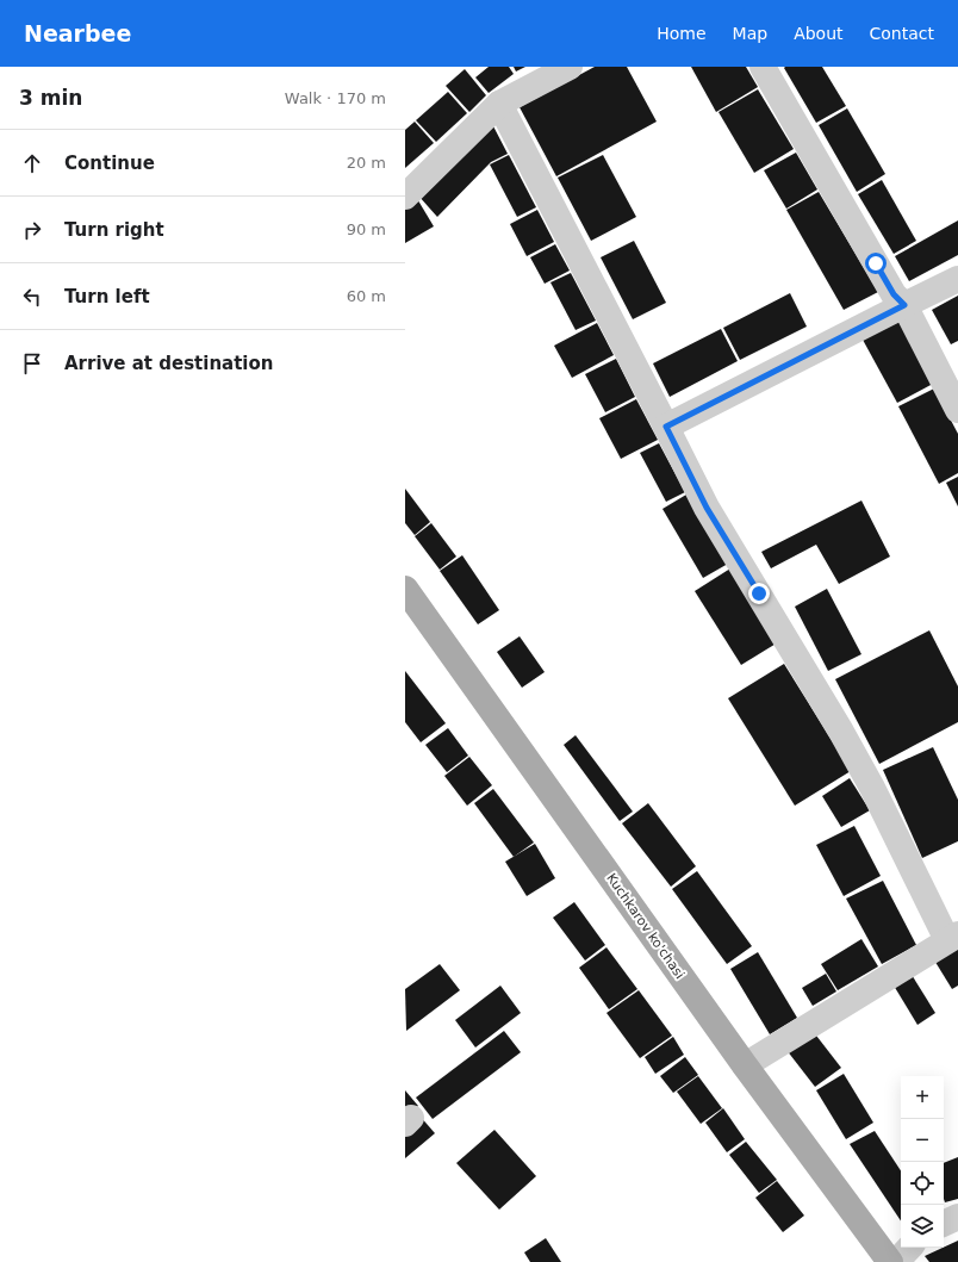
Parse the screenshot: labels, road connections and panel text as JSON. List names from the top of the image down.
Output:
{
  "streets": {
    "main road": ["Kuchkarov ko'chasi"]
  },
  "page": {
    "header": "Nearbee",
    "nav": [
      "Home",
      "Map",
      "About",
      "Contact"
    ],
    "heading": ["3 min", "Walk · 170 m"],
    "list": [
      ["Continue", "20 m"],
      ["Turn right", "90 m"],
      ["Turn left", "60 m"],
      "Arrive at destination"
    ],
    "map_buttons": ["+", "−"]
  }
}
